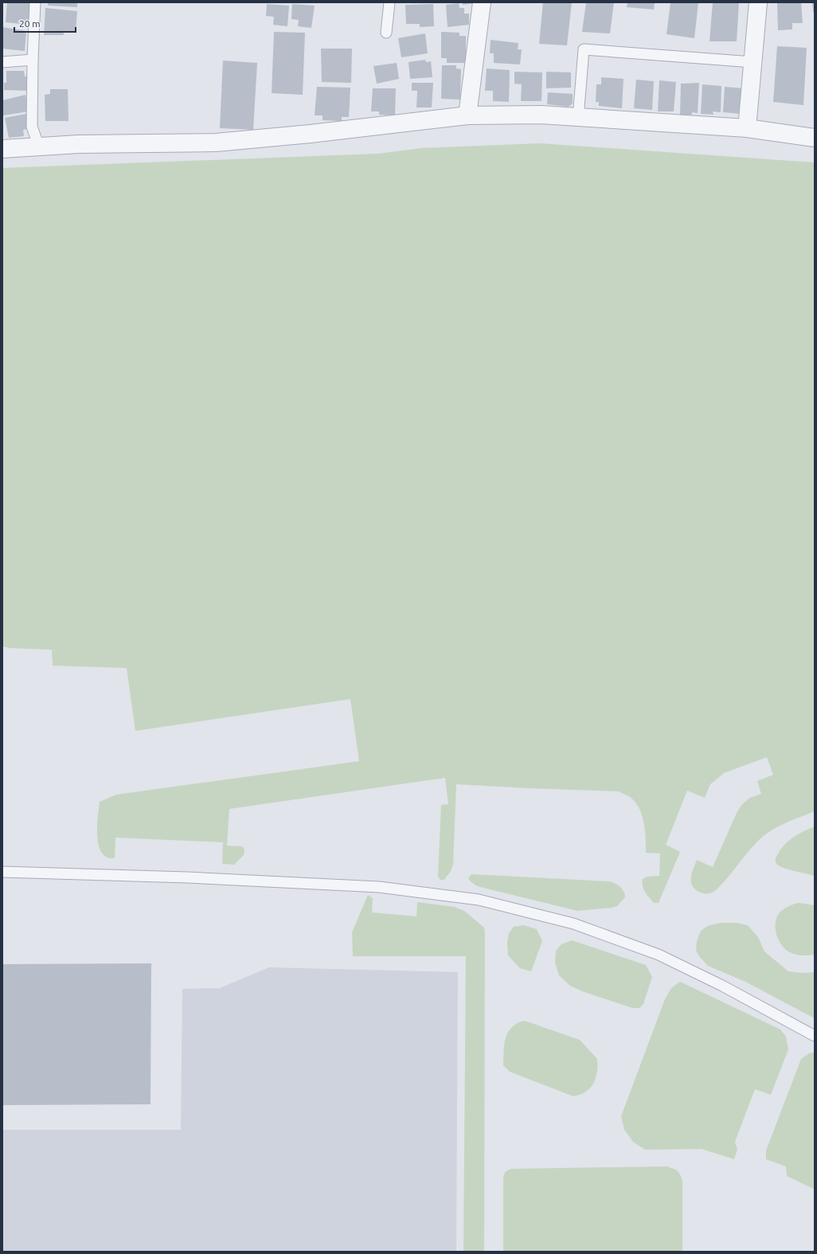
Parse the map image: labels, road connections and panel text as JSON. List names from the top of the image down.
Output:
{
  "scale_bar": "20 m"
}
